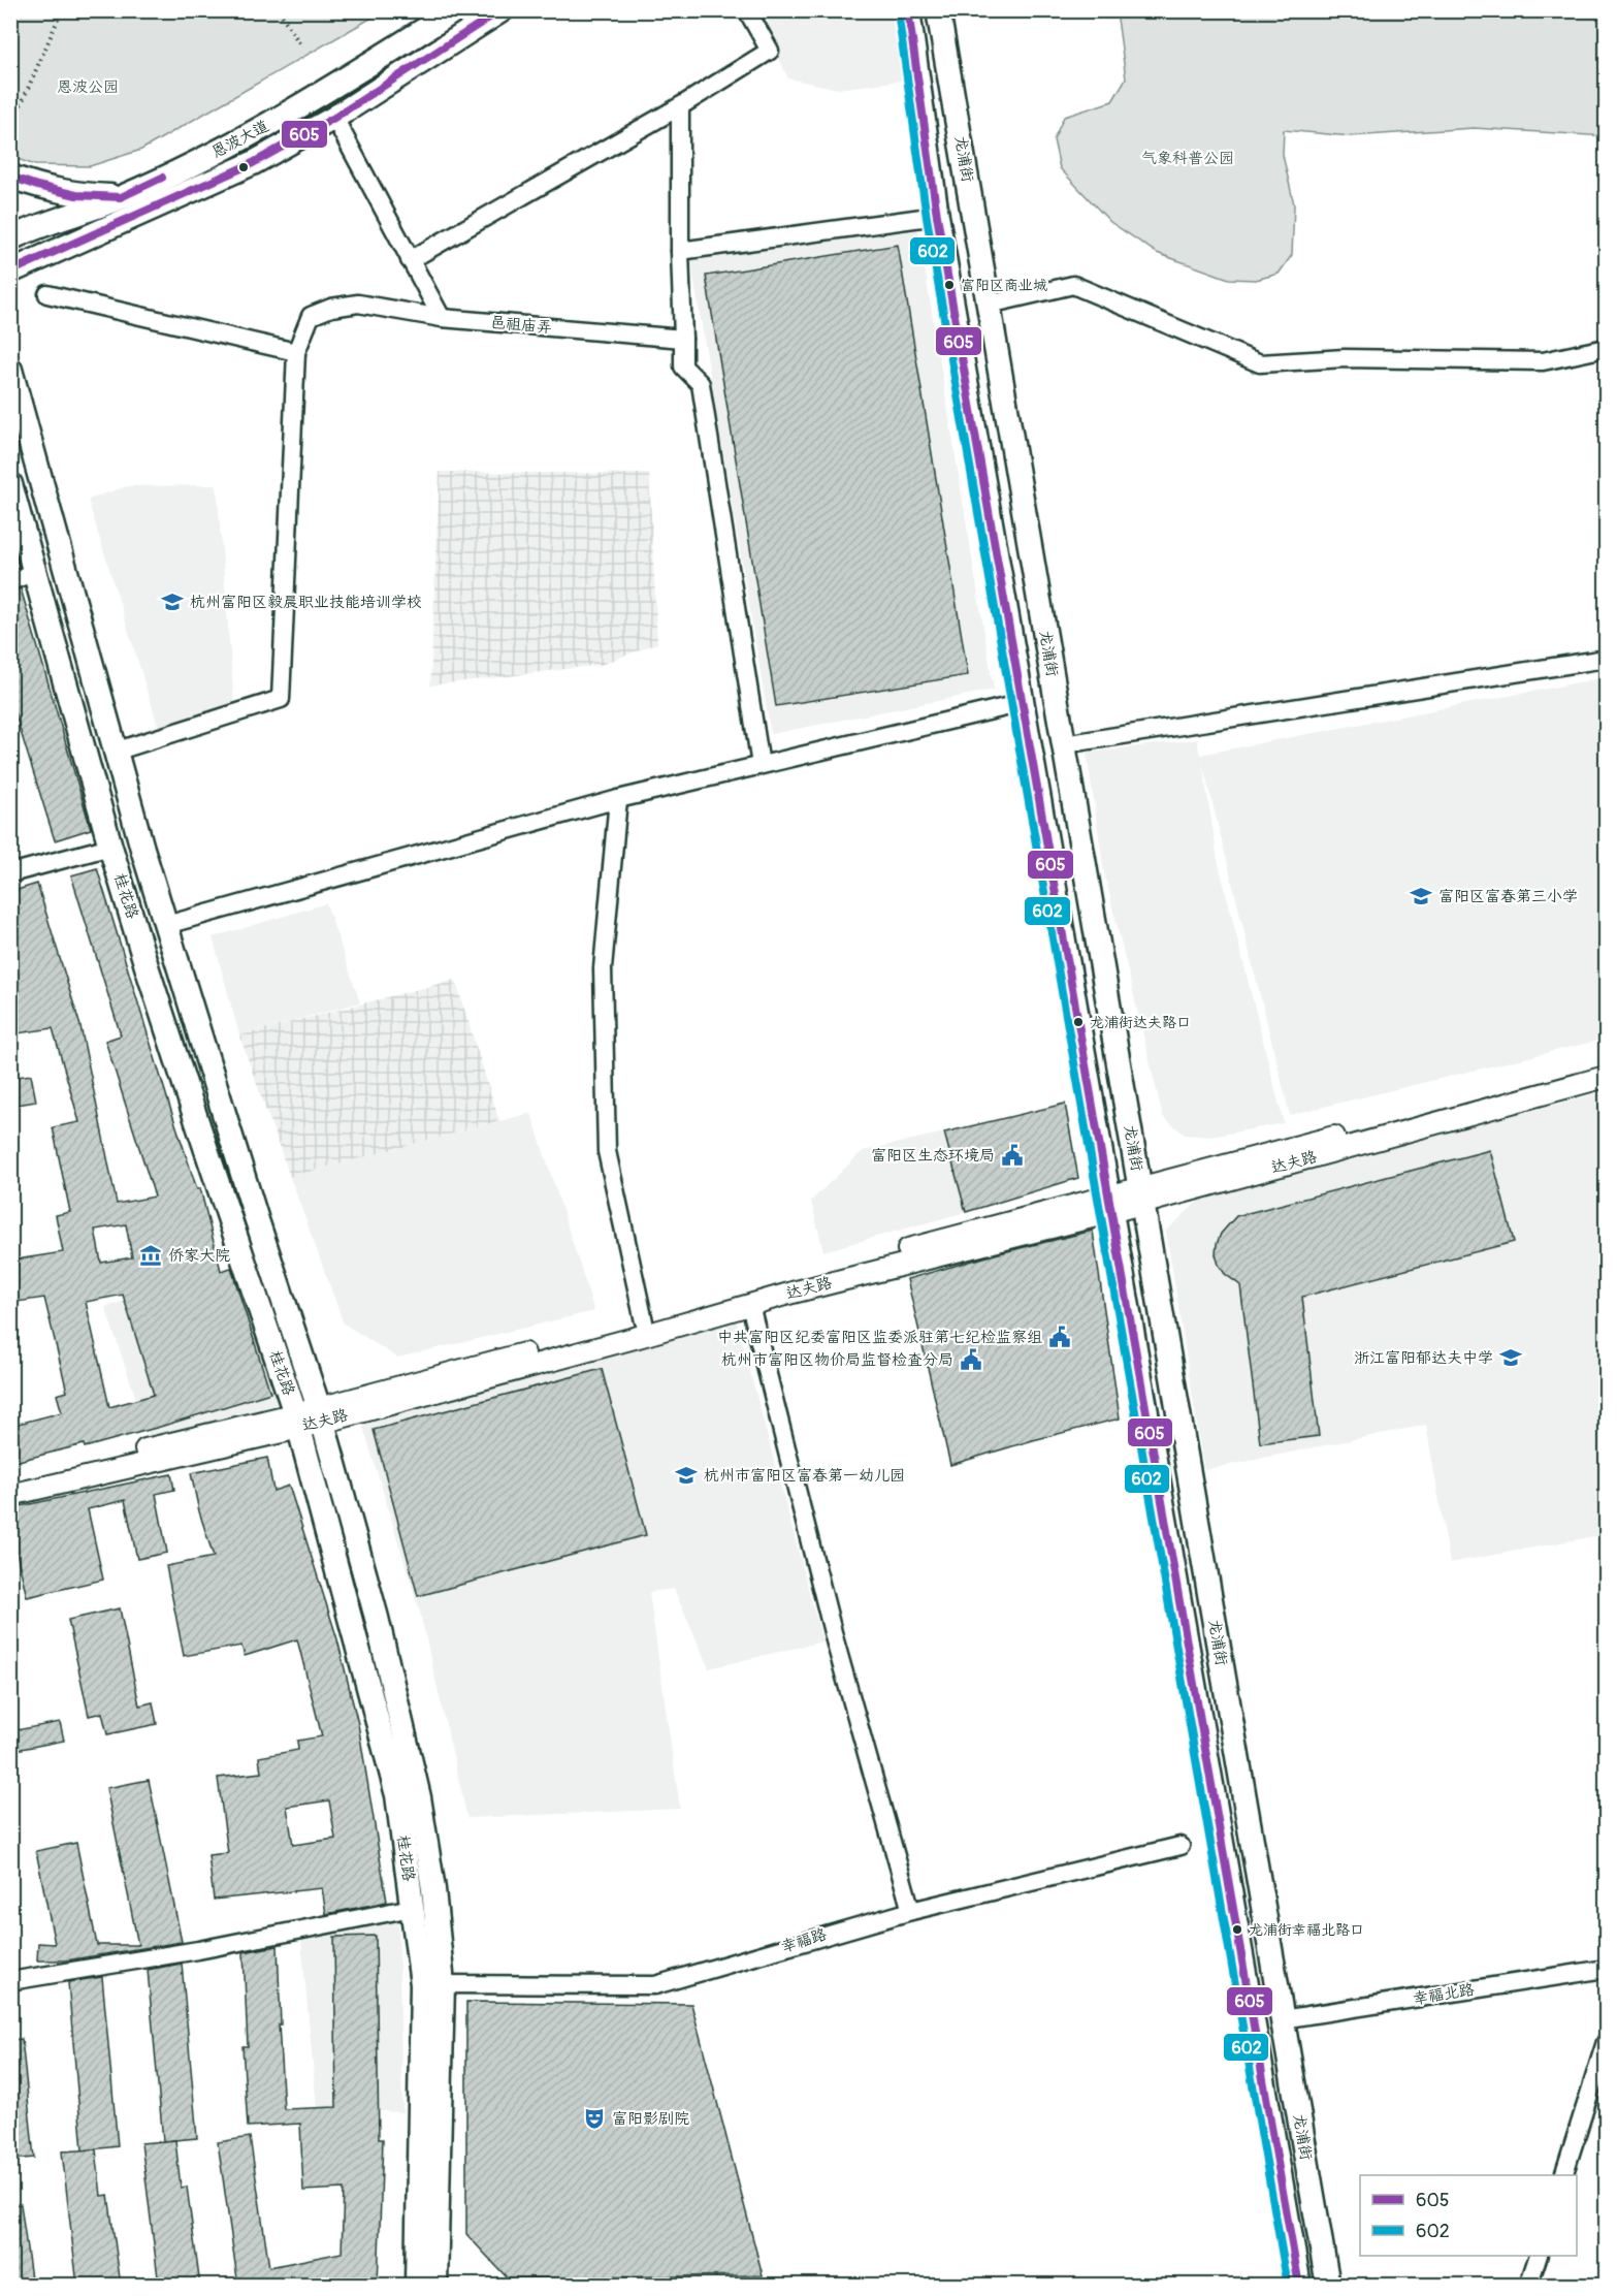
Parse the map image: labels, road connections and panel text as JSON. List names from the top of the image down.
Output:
{
  "streets": {
    "main road": ["恩波大道", "龙浦街", "桂花路"],
    "street": [
      "邑祖庙弄",
      "达夫路",
      "幸福路",
      "幸福北路"
    ]
  },
  "crossings": [
    ["龙浦街", "达夫路"],
    ["龙浦街", "幸福北路"],
    ["桂花路", "达夫路"],
    ["桂花路", "幸福路"]
  ],
  "parks": ["恩波公园", "气象科普公园"],
  "places": {
    "other": ["富阳区商业城", "龙浦街达夫路口", "龙浦街幸福北路口"],
    "school or university": [
      "杭州富阳区毅晨职业技能培训学校",
      "富阳区富春第三小学",
      "浙江富阳郁达夫中学",
      "杭州市富阳区富春第一幼儿园"
    ],
    "public building": ["富阳区生态环境局", "中共富阳区纪委富阳区监委派驻第七纪检监察组", "杭州市富阳区物价局监督检查分局"],
    "museum": ["侨家大院"],
    "theatre": ["富阳影剧院"]
  },
  "lines": ["transit line 605", "transit line 602"],
  "legend": ["605", "602"]
}
